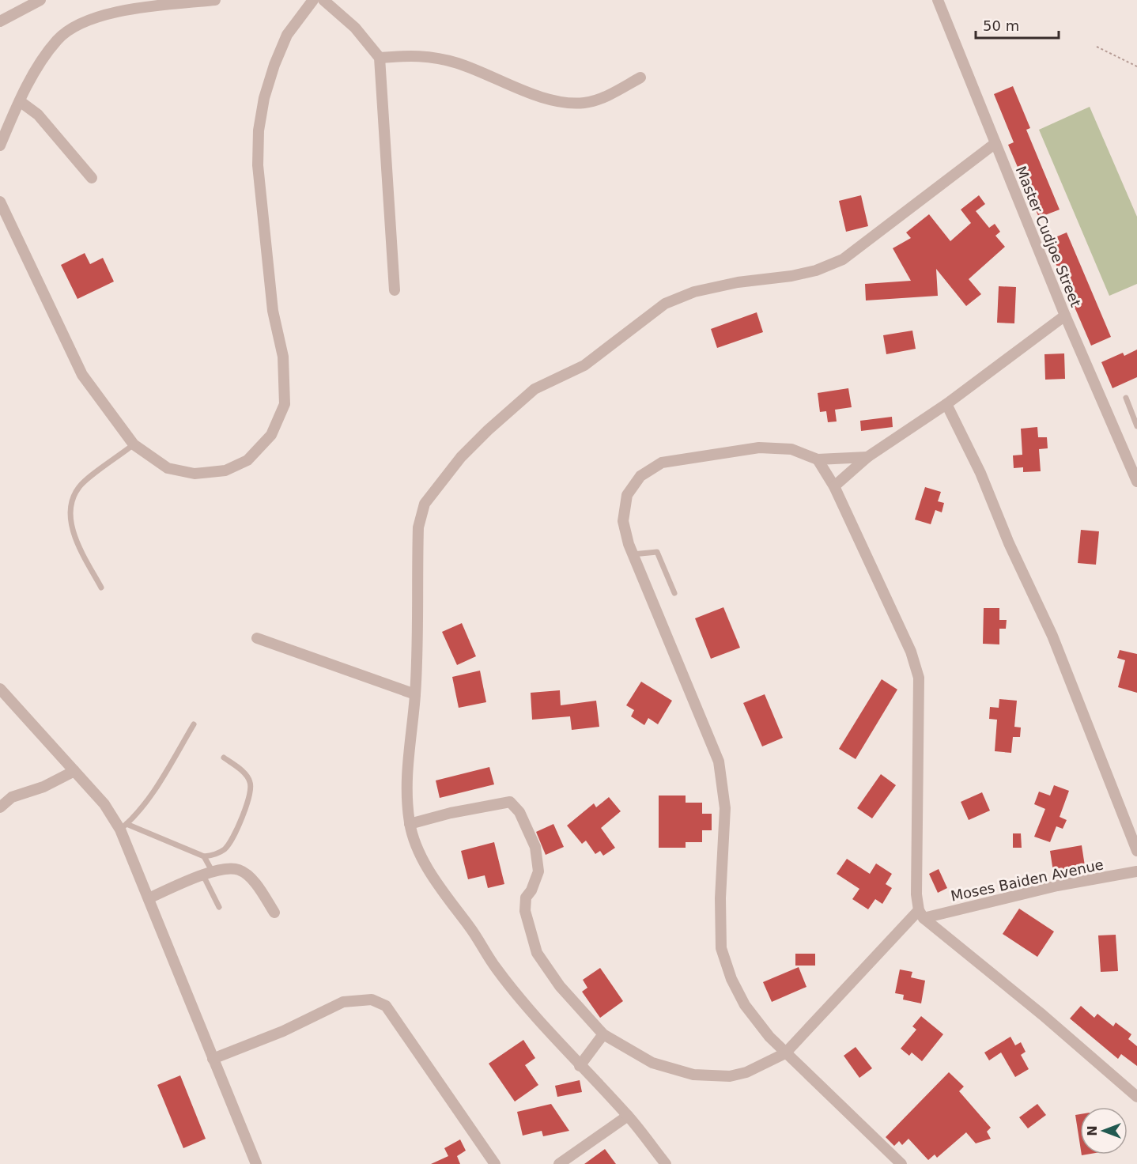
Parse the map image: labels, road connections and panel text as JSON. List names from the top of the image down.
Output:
{
  "streets": {
    "street": ["Master Cudjoe Street", "Moses Baiden Avenue"]
  },
  "scale_bar": "50 m",
  "north": "left"
}
